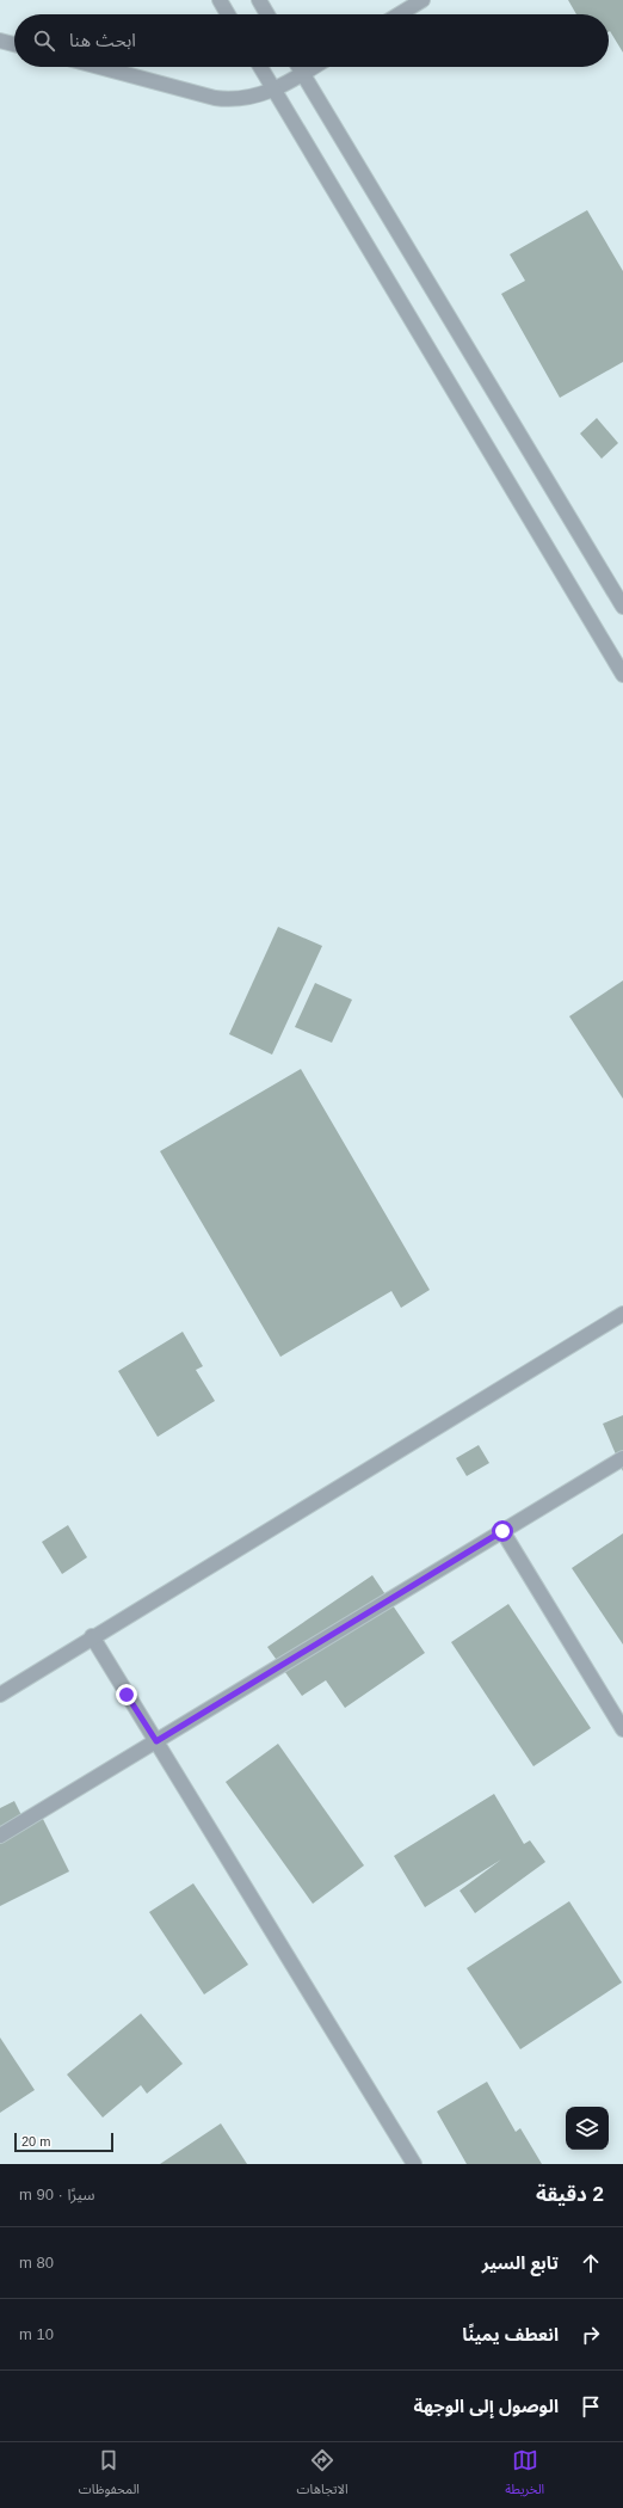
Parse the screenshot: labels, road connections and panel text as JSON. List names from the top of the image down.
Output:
{
  "scale_bar": "20 m",
  "page": {
    "search": "ابحث هنا",
    "scale": "20 m",
    "heading": ["2 دقيقة", "سيرًا · 90 m"],
    "list": [
      ["تابع السير", "80 m"],
      ["انعطف يمينًا", "10 m"],
      "الوصول إلى الوجهة"
    ],
    "nav": ["الخريطة", "الاتجاهات", "المحفوظات"]
  }
}
